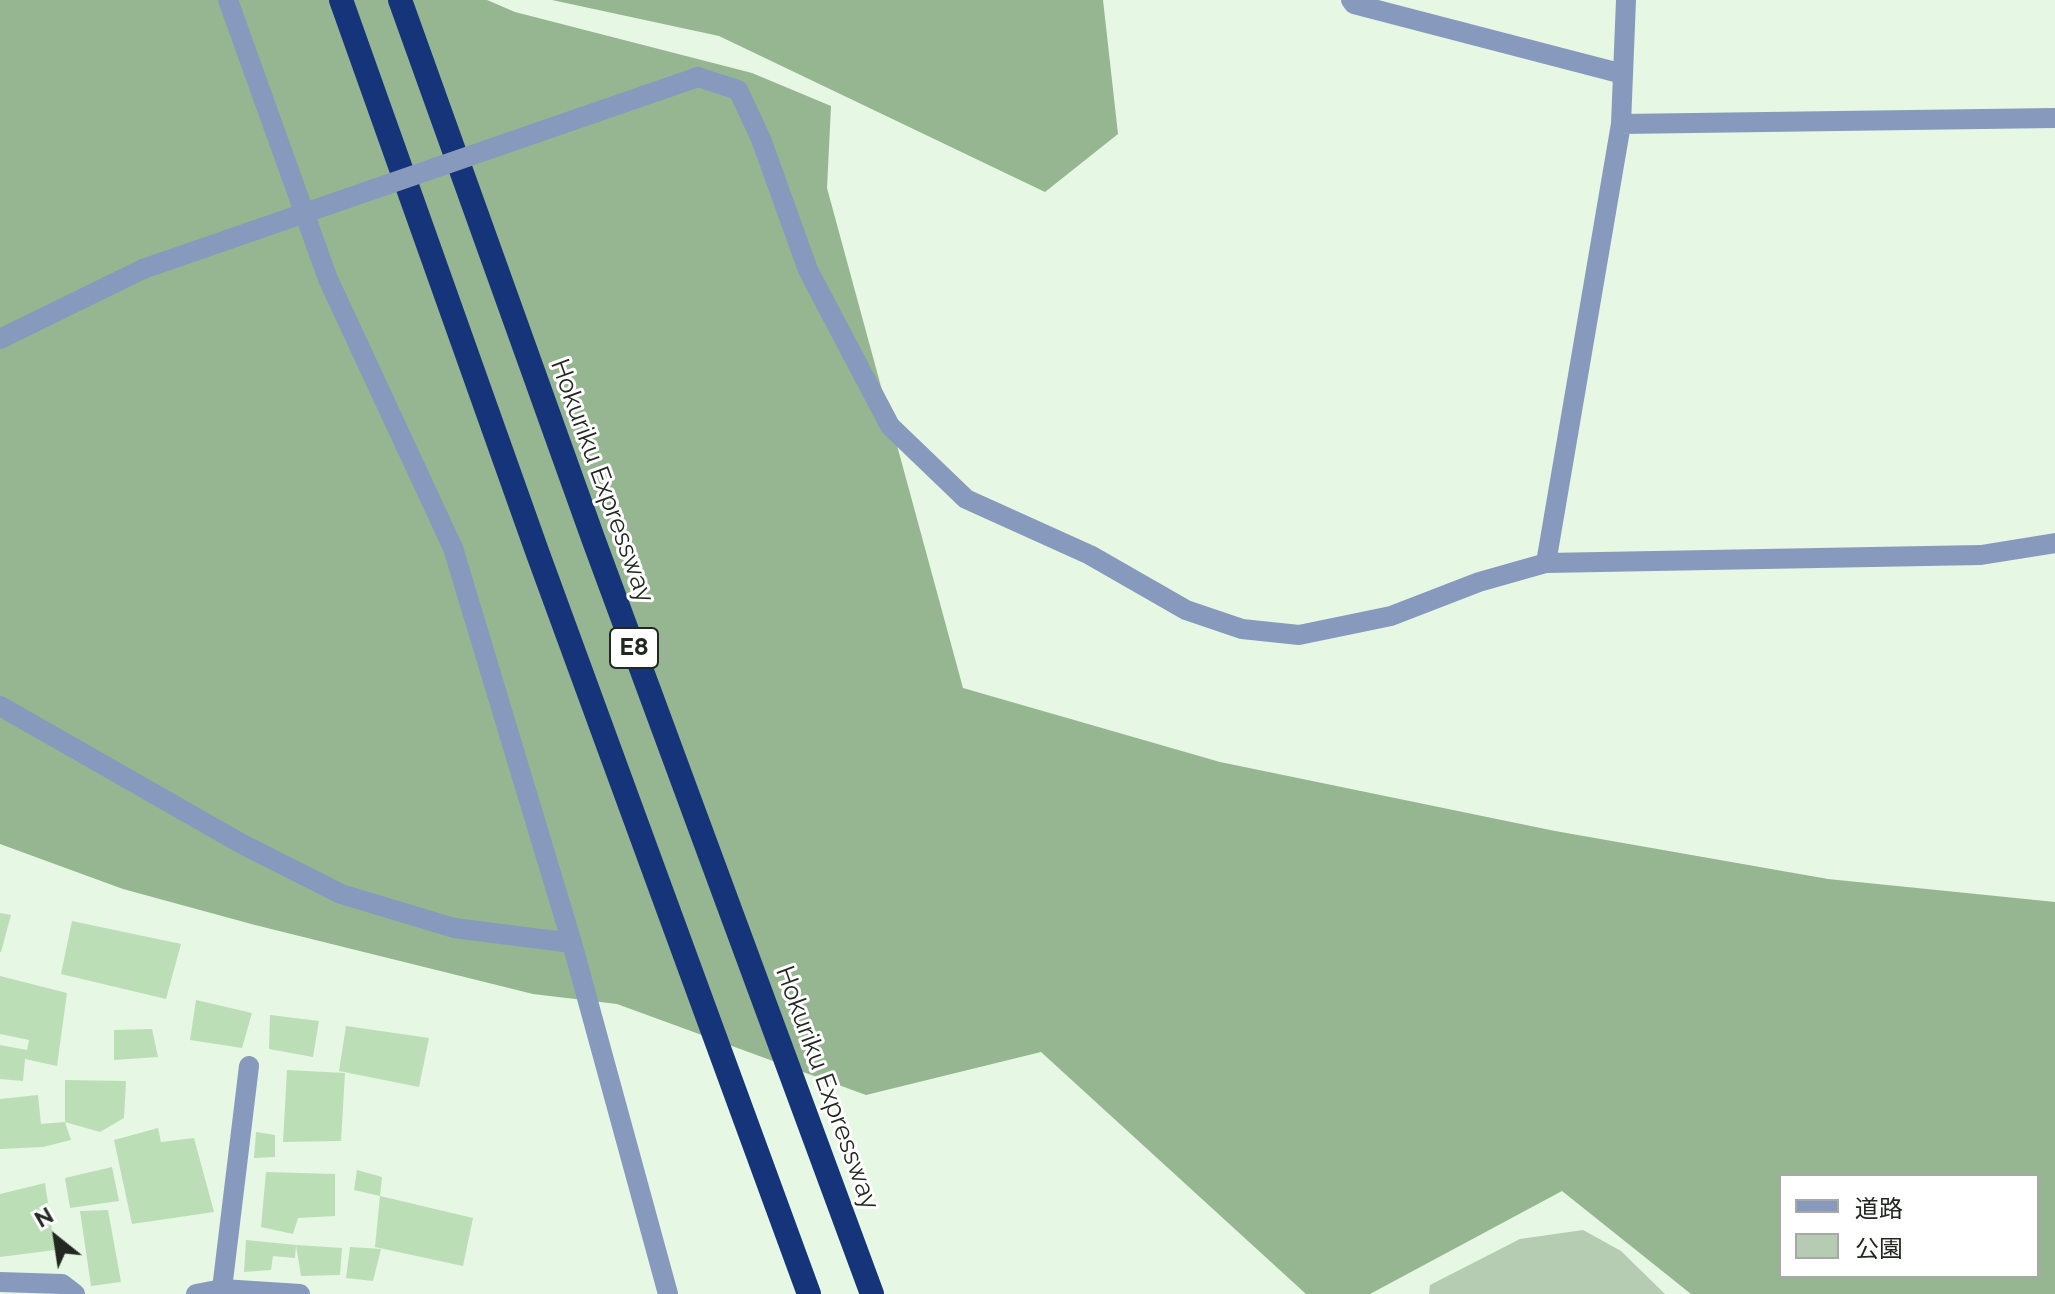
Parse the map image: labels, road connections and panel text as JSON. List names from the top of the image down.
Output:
{
  "streets": {
    "highway": ["Hokuriku Expressway", "E8"]
  },
  "legend": ["道路", "公園"],
  "north": "top left"
}
